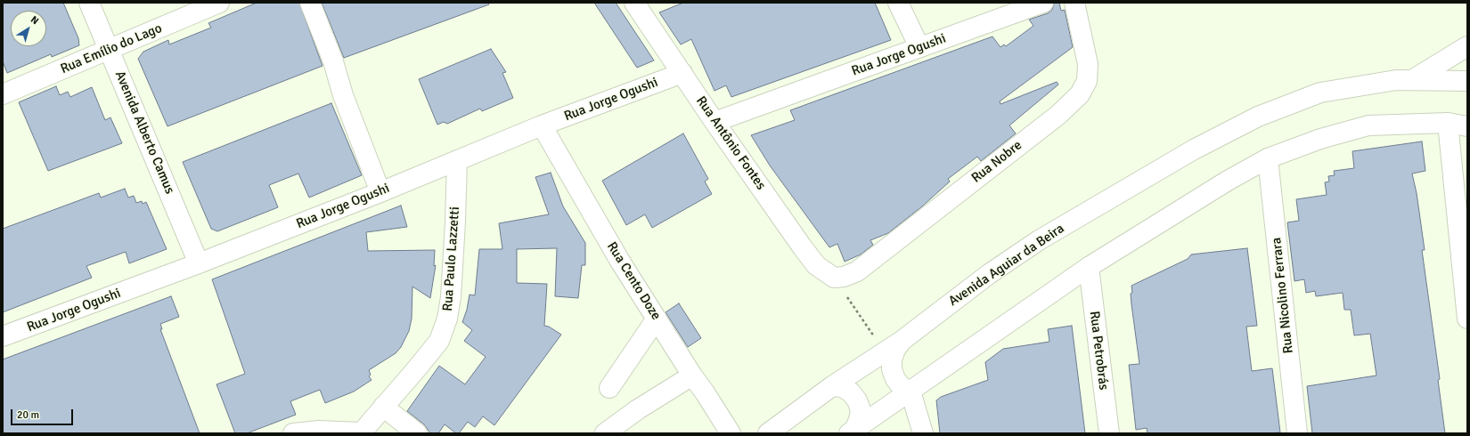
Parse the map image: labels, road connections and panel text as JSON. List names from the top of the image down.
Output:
{
  "streets": {
    "street": [
      "Rua Emílio do Lago",
      "Rua Jorge Ogushi",
      "Avenida Alberto Camus",
      "Rua Antônio Fontes",
      "Rua Nobre",
      "Rua Paulo Lazzetti",
      "Avenida Aguiar da Beira",
      "Rua Cento Doze",
      "Rua Nicolino Ferrara",
      "Rua Petrobrás"
    ]
  },
  "crossings": [
    ["Rua Emílio do Lago", "Avenida Alberto Camus"],
    ["Rua Jorge Ogushi", "Avenida Alberto Camus"],
    ["Rua Jorge Ogushi", "Rua Antônio Fontes"],
    ["Rua Jorge Ogushi", "Rua Paulo Lazzetti"],
    ["Rua Jorge Ogushi", "Rua Cento Doze"],
    ["Rua Antônio Fontes", "Rua Nobre"]
  ],
  "scale_bar": "20 m",
  "north": "top right"
}
